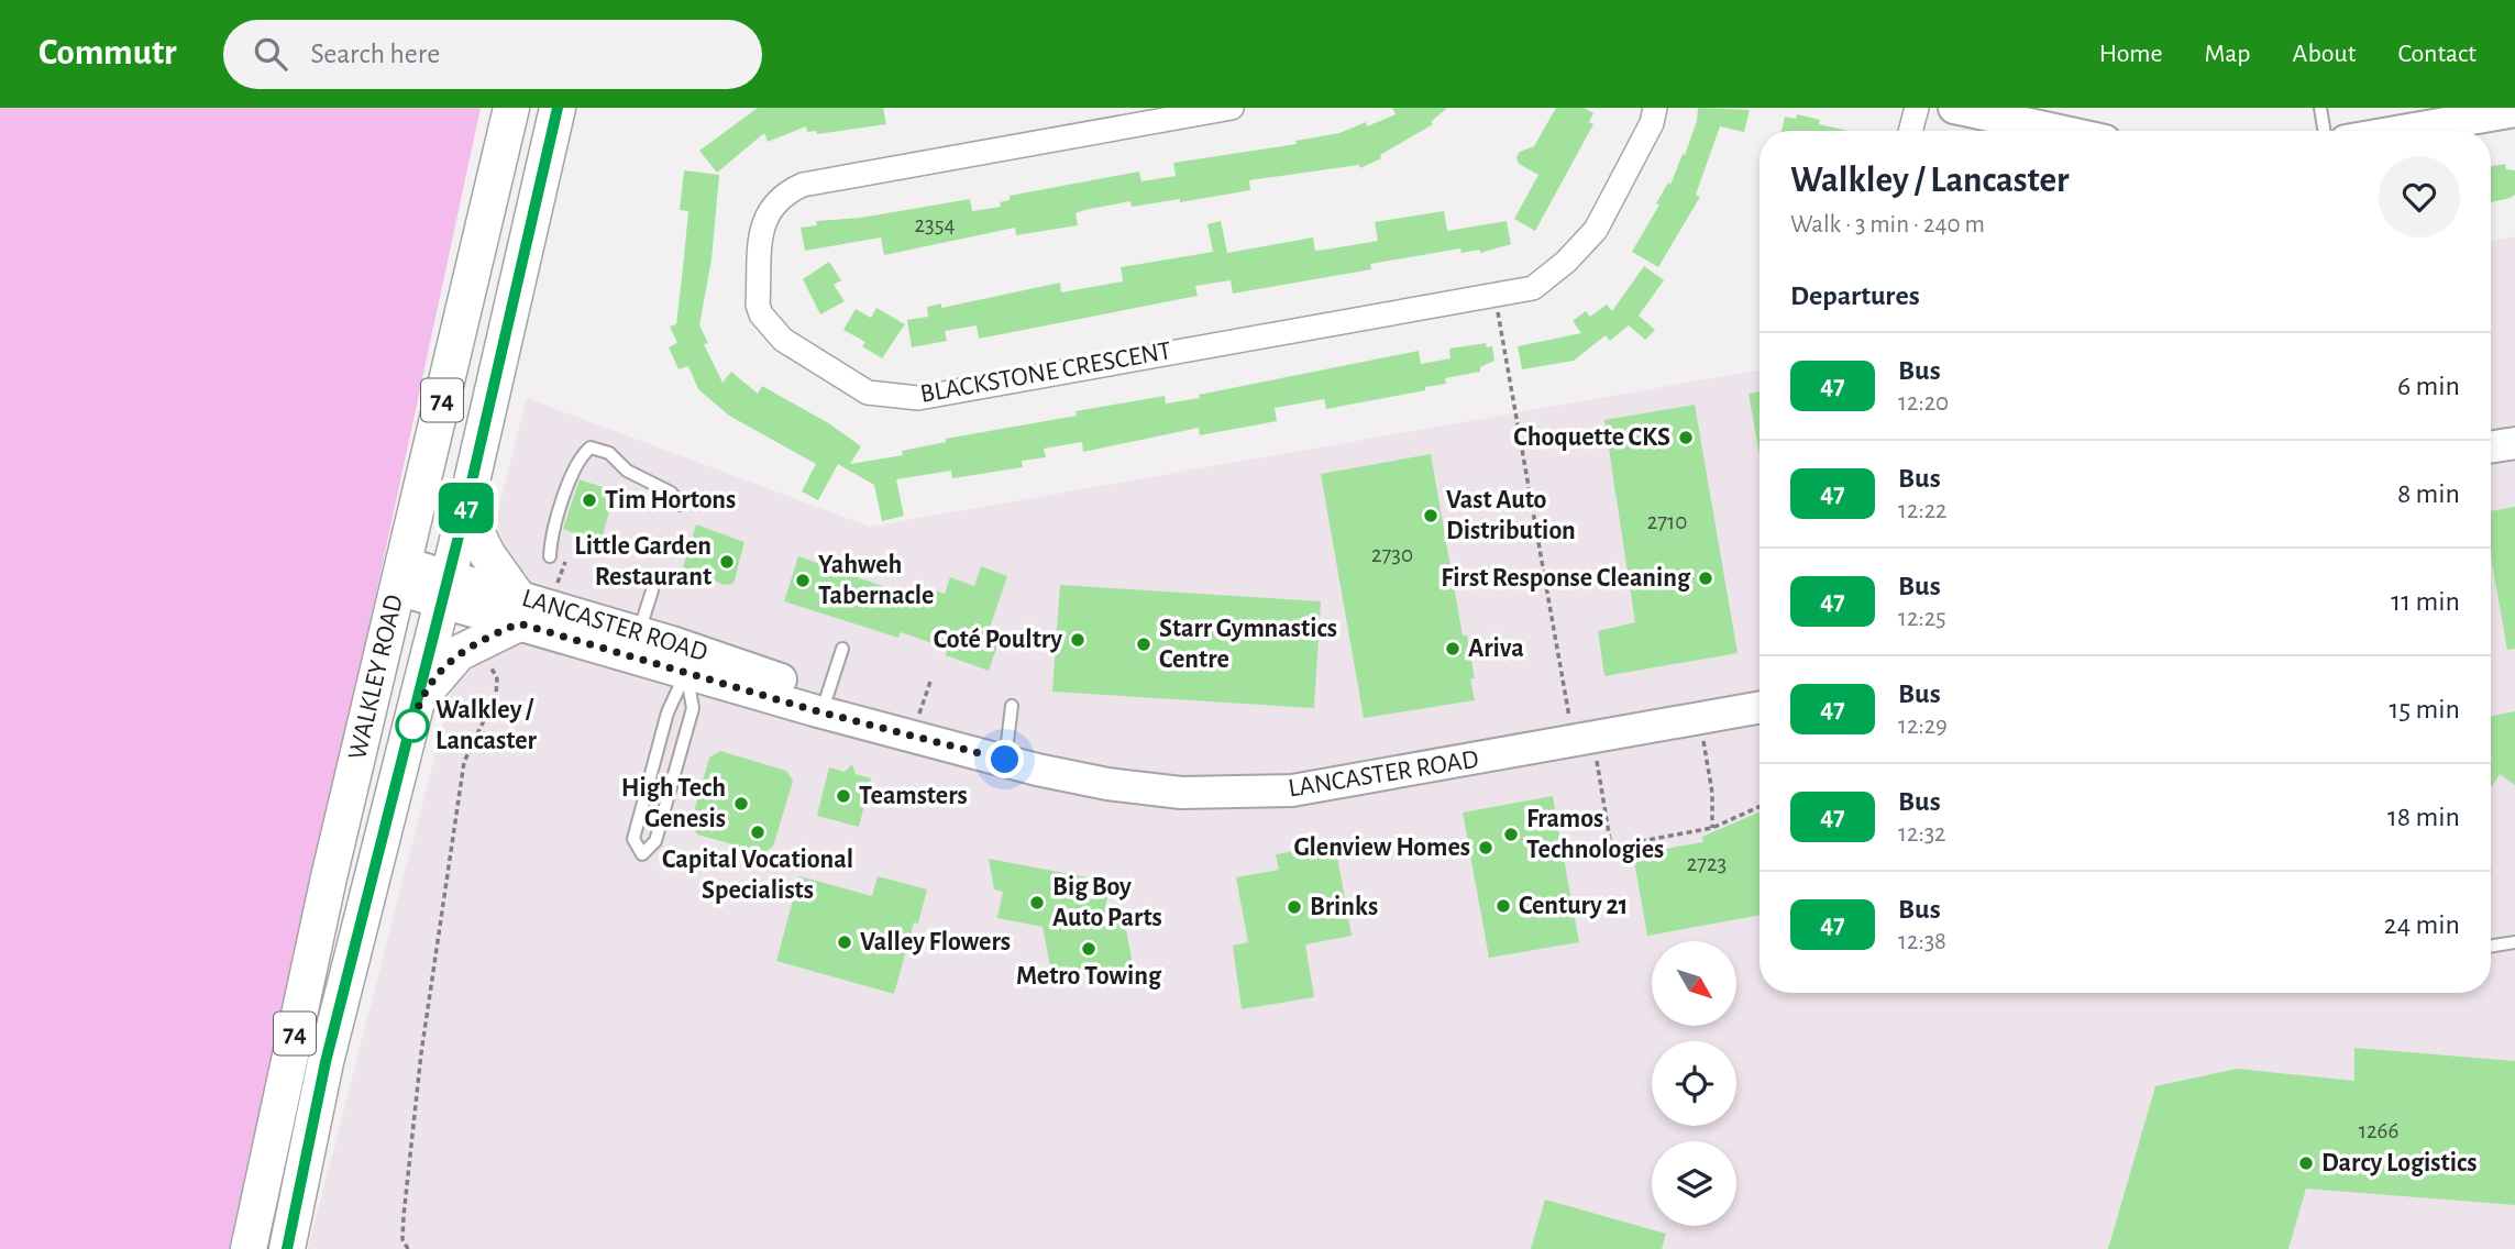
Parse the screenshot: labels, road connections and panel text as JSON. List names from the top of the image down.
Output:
{
  "streets": {
    "main road": ["74", "WALKLEY ROAD"],
    "street": ["BLACKSTONE CRESCENT", "LANCASTER ROAD"]
  },
  "crossings": [
    ["LANCASTER ROAD", "WALKLEY ROAD"]
  ],
  "places": [
    "Choquette CKS",
    "Tim Hortons",
    "Vast Auto Distribution",
    "Little Garden Restaurant",
    "First Response Cleaning",
    "Yahweh Tabernacle",
    "Coté Poultry",
    "Starr Gymnastics Centre",
    "Ariva",
    "Walkley / Lancaster",
    "Teamsters",
    "High Tech Genesis",
    "Capital Vocational Specialists",
    "Framos Technologies",
    "Glenview Homes",
    "Big Boy Auto Parts",
    "Century 21",
    "Brinks",
    "Valley Flowers",
    "Metro Towing",
    "Darcy Logistics"
  ],
  "lines": ["bus line 47"],
  "house_numbers": [
    "2354",
    "2710",
    "2730",
    "2723",
    "1266"
  ],
  "north": "bottom right",
  "page": {
    "header": "Commutr",
    "search": "Search here",
    "nav": [
      "Home",
      "Map",
      "About",
      "Contact"
    ],
    "on_map": "47",
    "heading": [
      ["Walkley / Lancaster", "Walk · 3 min · 240 m"],
      "Departures"
    ],
    "list": [
      {
        "mark": "47",
        "name": "Bus",
        "note": "12:20",
        "value": "6 min"
      },
      {
        "mark": "47",
        "name": "Bus",
        "note": "12:22",
        "value": "8 min"
      },
      {
        "mark": "47",
        "name": "Bus",
        "note": "12:25",
        "value": "11 min"
      },
      {
        "mark": "47",
        "name": "Bus",
        "note": "12:29",
        "value": "15 min"
      },
      {
        "mark": "47",
        "name": "Bus",
        "note": "12:32",
        "value": "18 min"
      },
      {
        "mark": "47",
        "name": "Bus",
        "note": "12:38",
        "value": "24 min"
      }
    ]
  }
}
